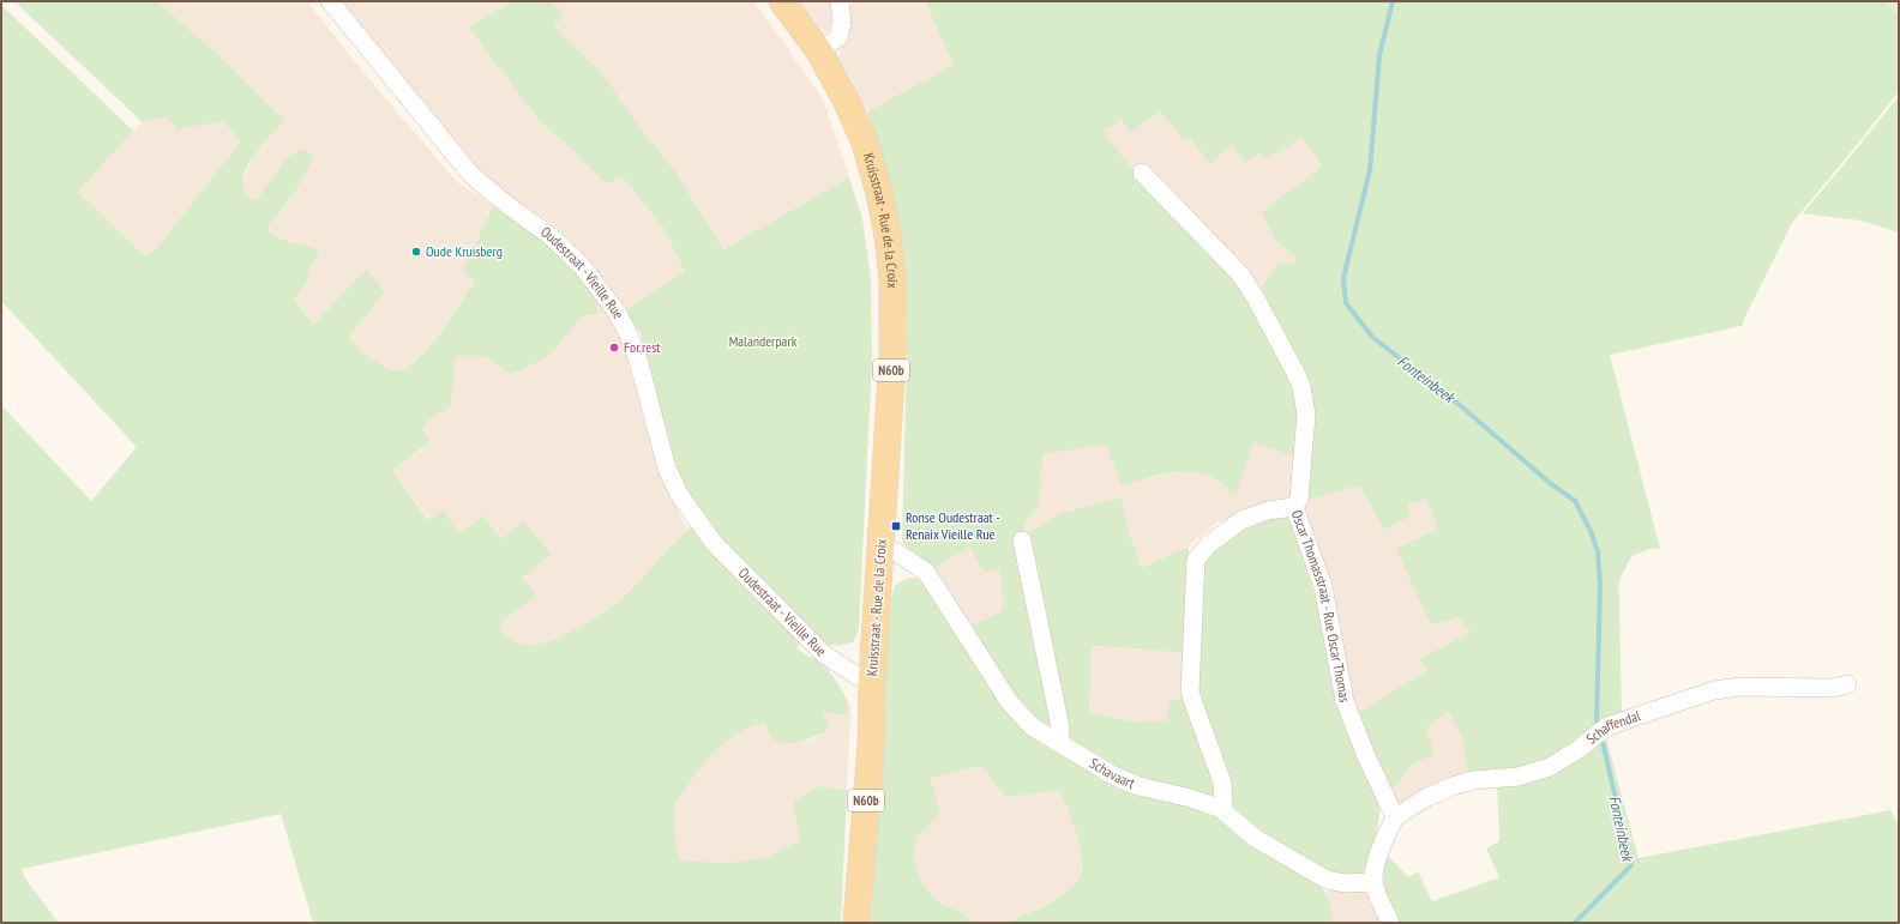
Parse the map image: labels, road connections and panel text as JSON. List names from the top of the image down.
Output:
{
  "streets": {
    "main road": ["Kruisstraat - Rue de la Croix", "N60b"],
    "street": [
      "Oudestraat - Vieille Rue",
      "Oscar Thomasstraat - Rue Oscar Thomas",
      "Schaffendal",
      "Schavaart"
    ]
  },
  "crossings": [
    ["Kruisstraat - Rue de la Croix", "Oudestraat - Vieille Rue"],
    ["Kruisstraat - Rue de la Croix", "Schavaart"],
    ["Oscar Thomasstraat - Rue Oscar Thomas", "Schaffendal"]
  ],
  "water": ["Fonteinbeek"],
  "parks": ["Malanderpark"],
  "places": {
    "other": ["Oude Kruisberg", "For.rest"],
    "transit": ["Ronse Oudestraat - Renaix Vieille Rue"]
  }
}
